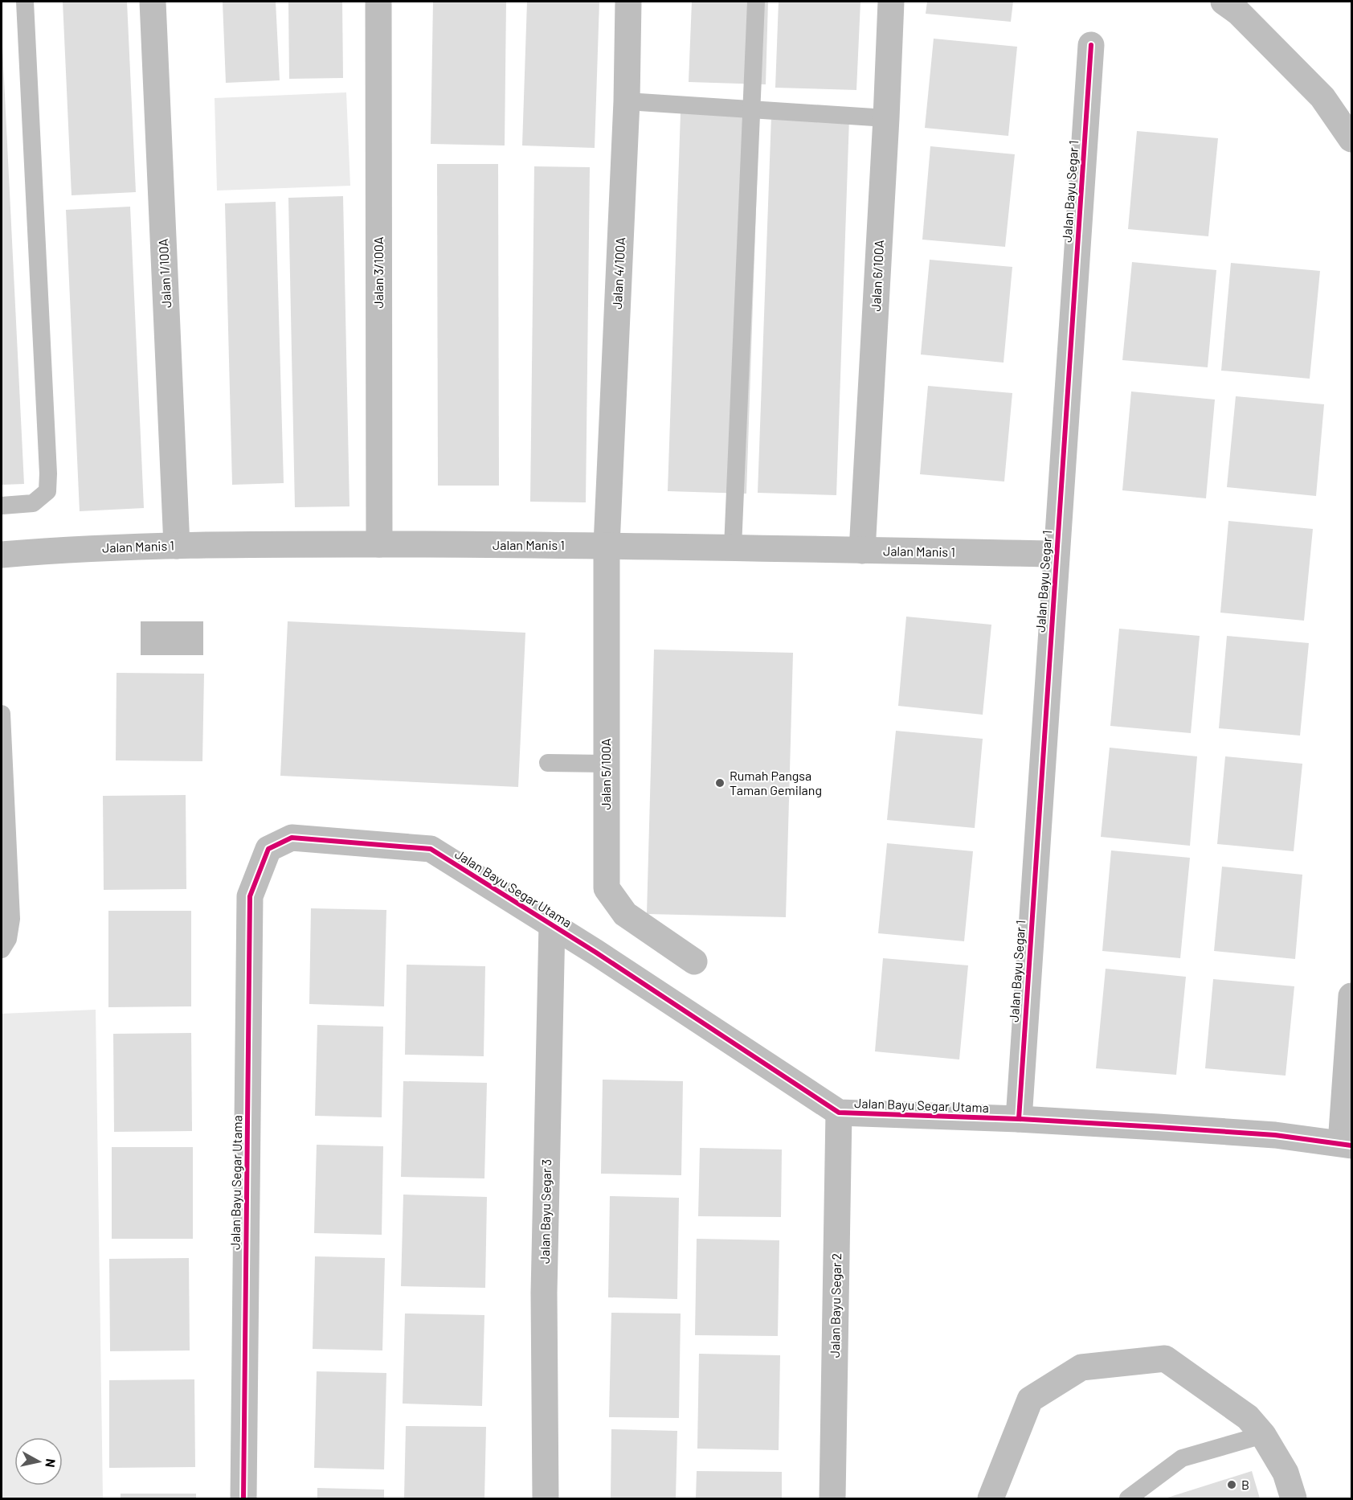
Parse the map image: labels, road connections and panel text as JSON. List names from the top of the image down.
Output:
{
  "streets": {
    "street": [
      "Jalan Bayu Segar 1",
      "Jalan 3/100A",
      "Jalan 1/100A",
      "Jalan 4/100A",
      "Jalan 6/100A",
      "Jalan Manis 1",
      "Jalan 5/100A",
      "Jalan Bayu Segar Utama",
      "Jalan Bayu Segar 3",
      "Jalan Bayu Segar 2"
    ]
  },
  "crossings": [
    ["Jalan Bayu Segar 1", "Jalan Manis 1"],
    ["Jalan Bayu Segar 1", "Jalan Bayu Segar Utama"],
    ["Jalan 3/100A", "Jalan Manis 1"],
    ["Jalan 1/100A", "Jalan Manis 1"],
    ["Jalan 4/100A", "Jalan Manis 1"],
    ["Jalan 4/100A", "Jalan 5/100A"],
    ["Jalan 6/100A", "Jalan Manis 1"],
    ["Jalan Manis 1", "Jalan 5/100A"],
    ["Jalan Bayu Segar Utama", "Jalan Bayu Segar 3"],
    ["Jalan Bayu Segar Utama", "Jalan Bayu Segar 2"]
  ],
  "places": ["Rumah Pangsa Taman Gemilang", "B"],
  "north": "right"
}
